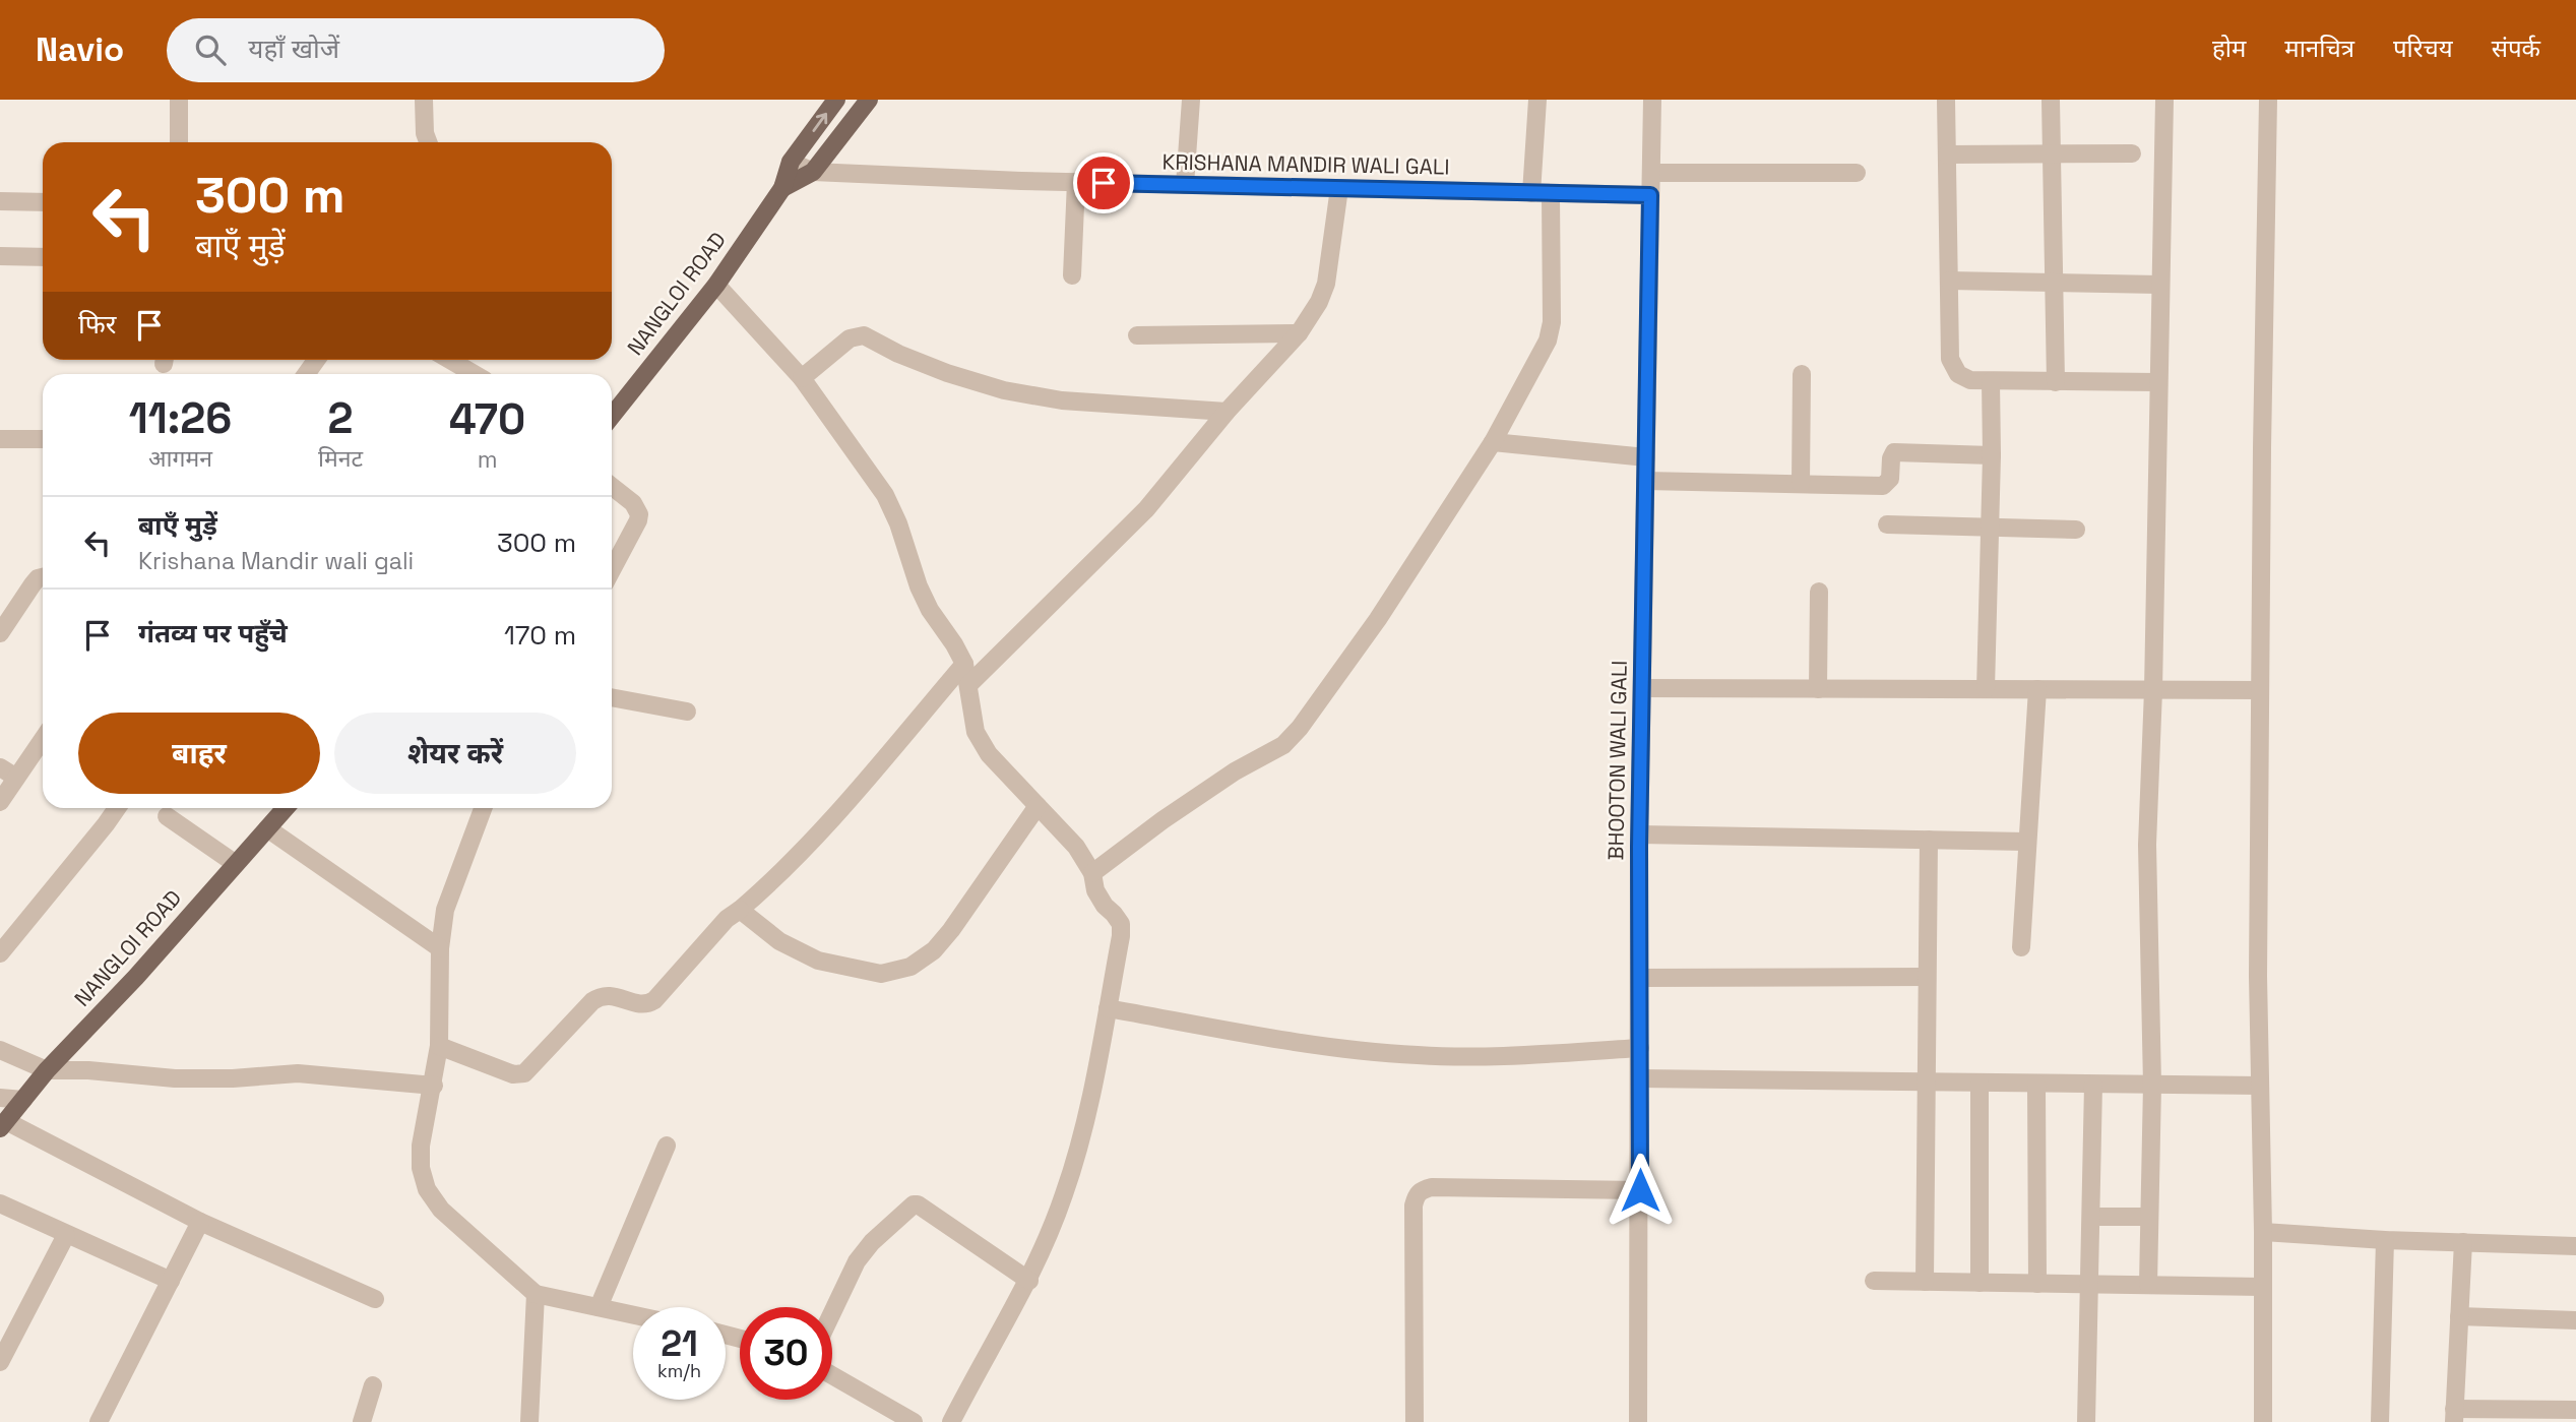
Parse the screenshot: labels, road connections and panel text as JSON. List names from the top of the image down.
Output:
{
  "streets": {
    "main road": ["NANGLOI ROAD"],
    "street": ["KRISHANA MANDIR WALI GALI", "BHOOTON WALI GALI"]
  },
  "crossings": [
    ["KRISHANA MANDIR WALI GALI", "BHOOTON WALI GALI"]
  ],
  "page": {
    "header": "Navio",
    "search": "यहाँ खोजें",
    "nav": [
      "होम",
      "मानचित्र",
      "परिचय",
      "संपर्क"
    ],
    "turn": ["300 m", "बाएँ मुड़ें"],
    "then": "फिर",
    "eta": [
      "11:26",
      "आगमन",
      "2",
      "मिनट",
      "470",
      "m"
    ],
    "list": [
      {
        "name": "बाएँ मुड़ें",
        "note": "Krishana Mandir wali gali",
        "value": "300 m"
      },
      {
        "name": "गंतव्य पर पहुँचे",
        "value": "170 m"
      }
    ],
    "buttons": ["बाहर", "शेयर करें"],
    "speed": "21 km/h",
    "limit": "30"
  }
}
